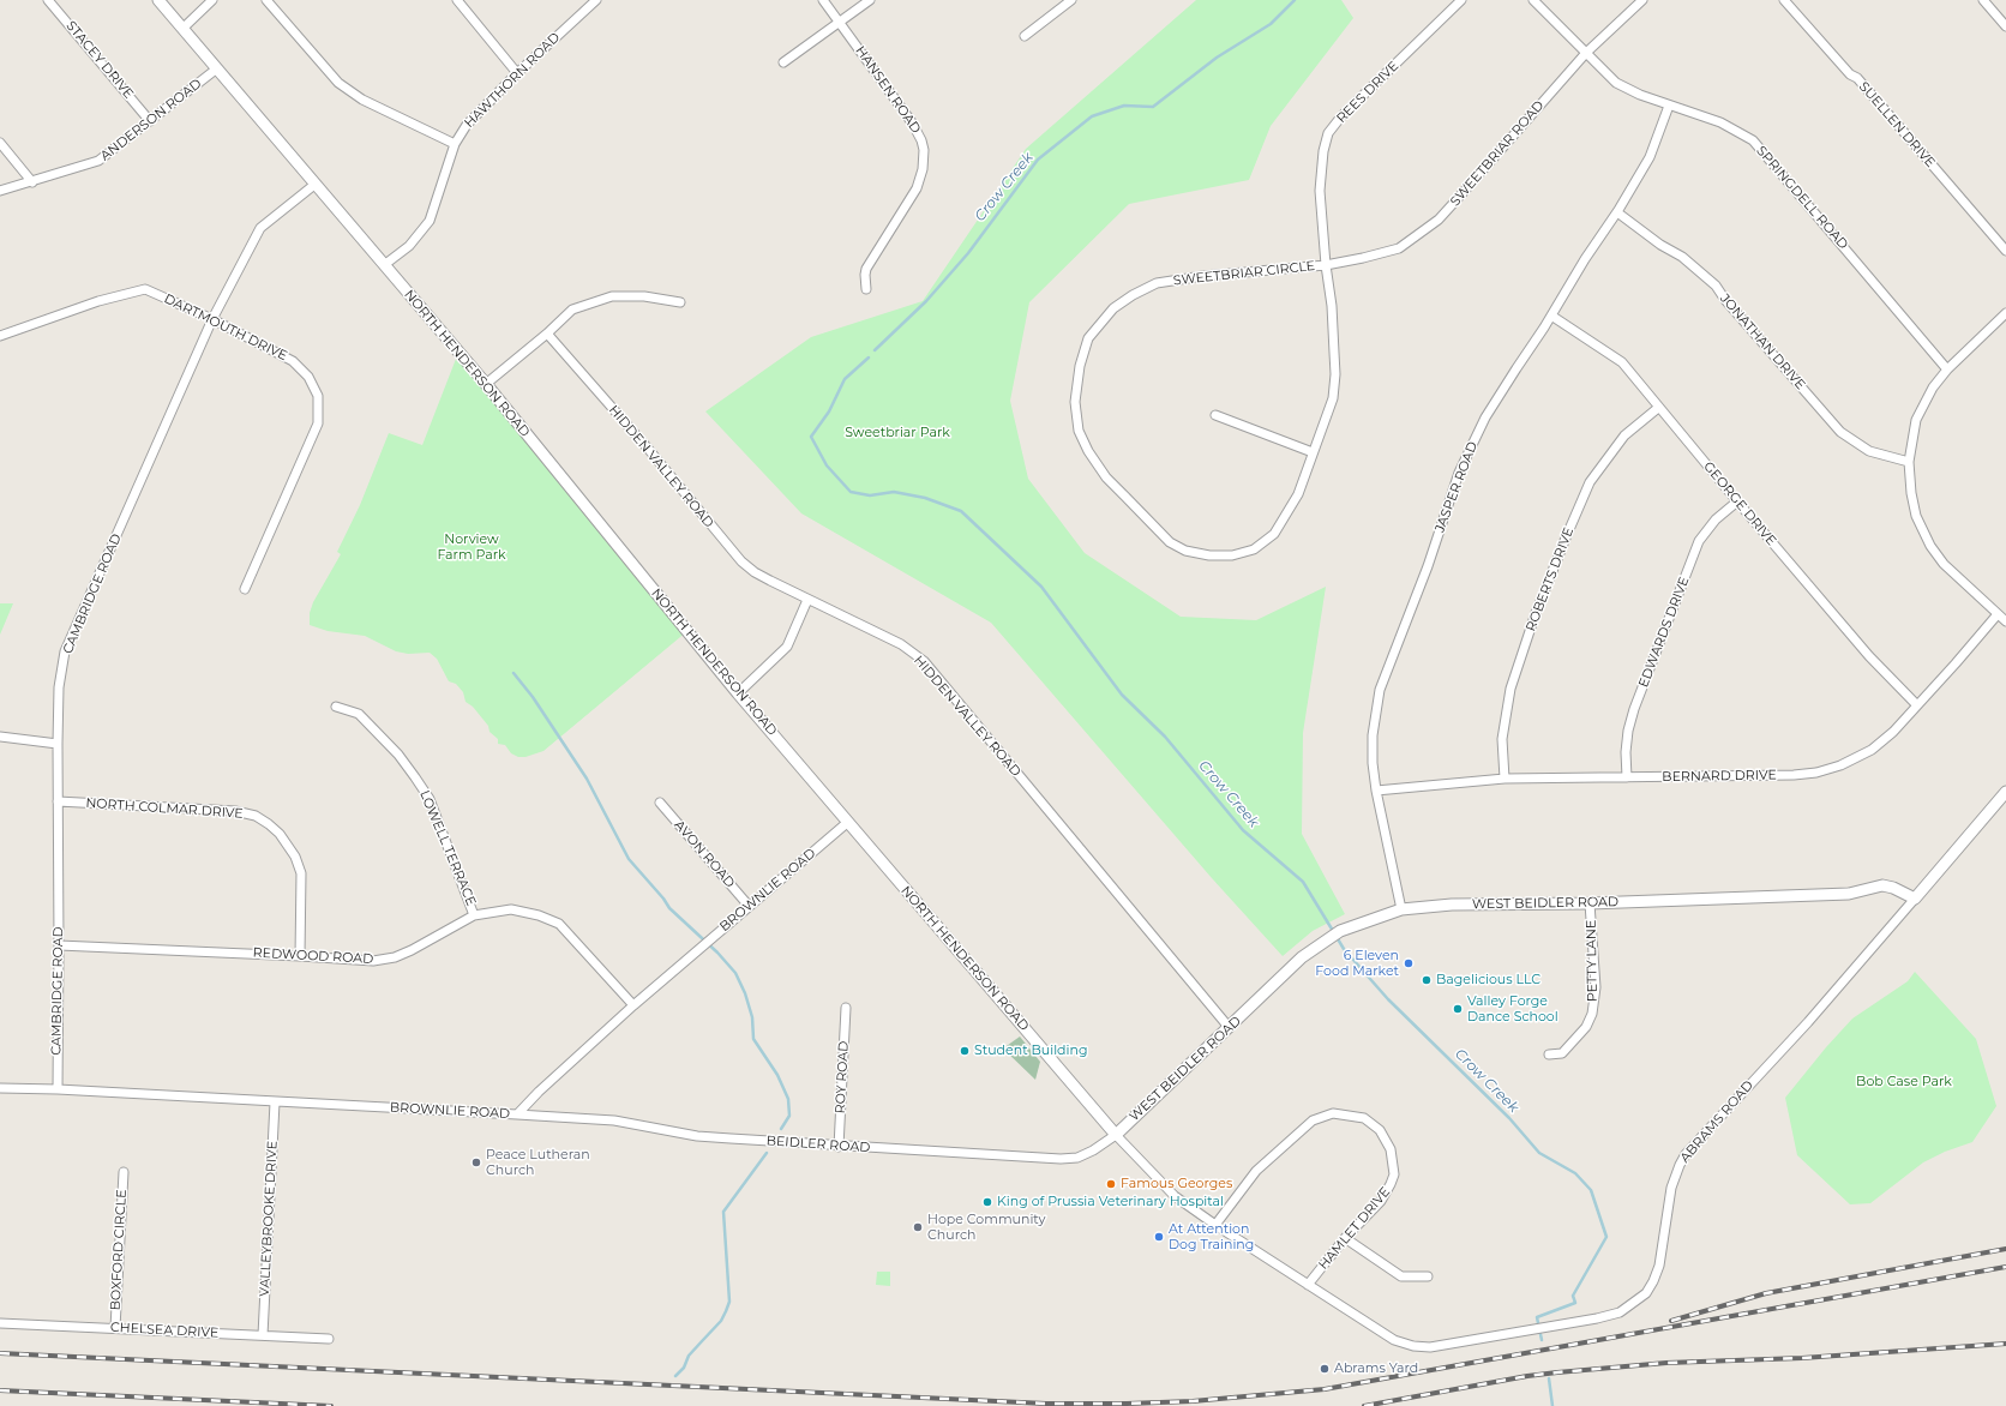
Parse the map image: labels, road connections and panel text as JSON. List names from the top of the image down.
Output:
{
  "streets": {
    "street": [
      "STACEY DRIVE",
      "HAWTHORN ROAD",
      "HANSEN ROAD",
      "REES DRIVE",
      "ANDERSON ROAD",
      "SUELLEN DRIVE",
      "SWEETBRIAR ROAD",
      "SPRINGDELL ROAD",
      "SWEETBRIAR CIRCLE",
      "DARTMOUTH DRIVE",
      "JONATHAN DRIVE",
      "NORTH HENDERSON ROAD",
      "HIDDEN VALLEY ROAD",
      "JASPER ROAD",
      "GEORGE DRIVE",
      "ROBERTS DRIVE",
      "CAMBRIDGE ROAD",
      "EDWARDS DRIVE",
      "BERNARD DRIVE",
      "NORTH COLMAR DRIVE",
      "LOWELL TERRACE",
      "AVON ROAD",
      "BROWNLIE ROAD",
      "WEST BEIDLER ROAD",
      "REDWOOD ROAD",
      "PETTY LANE",
      "ROY ROAD",
      "ABRAMS ROAD",
      "BEIDLER ROAD",
      "VALLEYBROOKE DRIVE",
      "HAMLET DRIVE",
      "BOXFORD CIRCLE",
      "CHELSEA DRIVE"
    ]
  },
  "crossings": [
    ["STACEY DRIVE", "ANDERSON ROAD"],
    ["HAWTHORN ROAD", "NORTH HENDERSON ROAD"],
    ["REES DRIVE", "SWEETBRIAR ROAD"],
    ["REES DRIVE", "SWEETBRIAR CIRCLE"],
    ["ANDERSON ROAD", "NORTH HENDERSON ROAD"],
    ["SWEETBRIAR ROAD", "SPRINGDELL ROAD"],
    ["SWEETBRIAR ROAD", "SWEETBRIAR CIRCLE"],
    ["SPRINGDELL ROAD", "JASPER ROAD"],
    ["DARTMOUTH DRIVE", "CAMBRIDGE ROAD"],
    ["JONATHAN DRIVE", "JASPER ROAD"],
    ["NORTH HENDERSON ROAD", "CAMBRIDGE ROAD"],
    ["NORTH HENDERSON ROAD", "BROWNLIE ROAD"],
    ["NORTH HENDERSON ROAD", "WEST BEIDLER ROAD"],
    ["NORTH HENDERSON ROAD", "ABRAMS ROAD"],
    ["NORTH HENDERSON ROAD", "BEIDLER ROAD"],
    ["NORTH HENDERSON ROAD", "HAMLET DRIVE"],
    ["HIDDEN VALLEY ROAD", "WEST BEIDLER ROAD"],
    ["JASPER ROAD", "GEORGE DRIVE"],
    ["JASPER ROAD", "BERNARD DRIVE"],
    ["JASPER ROAD", "WEST BEIDLER ROAD"],
    ["GEORGE DRIVE", "ROBERTS DRIVE"],
    ["GEORGE DRIVE", "EDWARDS DRIVE"],
    ["GEORGE DRIVE", "BERNARD DRIVE"],
    ["ROBERTS DRIVE", "BERNARD DRIVE"],
    ["CAMBRIDGE ROAD", "NORTH COLMAR DRIVE"],
    ["CAMBRIDGE ROAD", "BROWNLIE ROAD"],
    ["CAMBRIDGE ROAD", "REDWOOD ROAD"],
    ["EDWARDS DRIVE", "BERNARD DRIVE"],
    ["NORTH COLMAR DRIVE", "REDWOOD ROAD"],
    ["LOWELL TERRACE", "REDWOOD ROAD"],
    ["AVON ROAD", "BROWNLIE ROAD"],
    ["BROWNLIE ROAD", "REDWOOD ROAD"],
    ["BROWNLIE ROAD", "BEIDLER ROAD"],
    ["BROWNLIE ROAD", "VALLEYBROOKE DRIVE"],
    ["WEST BEIDLER ROAD", "PETTY LANE"],
    ["WEST BEIDLER ROAD", "ABRAMS ROAD"],
    ["WEST BEIDLER ROAD", "BEIDLER ROAD"],
    ["ROY ROAD", "BEIDLER ROAD"],
    ["ABRAMS ROAD", "HAMLET DRIVE"],
    ["VALLEYBROOKE DRIVE", "CHELSEA DRIVE"],
    ["BOXFORD CIRCLE", "CHELSEA DRIVE"]
  ],
  "water": ["Crow Creek"],
  "parks": ["Sweetbriar Park", "Norview Farm Park", "Bob Case Park"],
  "places": [
    "6 Eleven Food Market",
    "Bagelicious LLC",
    "Valley Forge Dance School",
    "Student Building",
    "Peace Lutheran Church",
    "Famous Georges",
    "King of Prussia Veterinary Hospital",
    "Hope Community Church",
    "At Attention Dog Training",
    "Abrams Yard"
  ]
}
